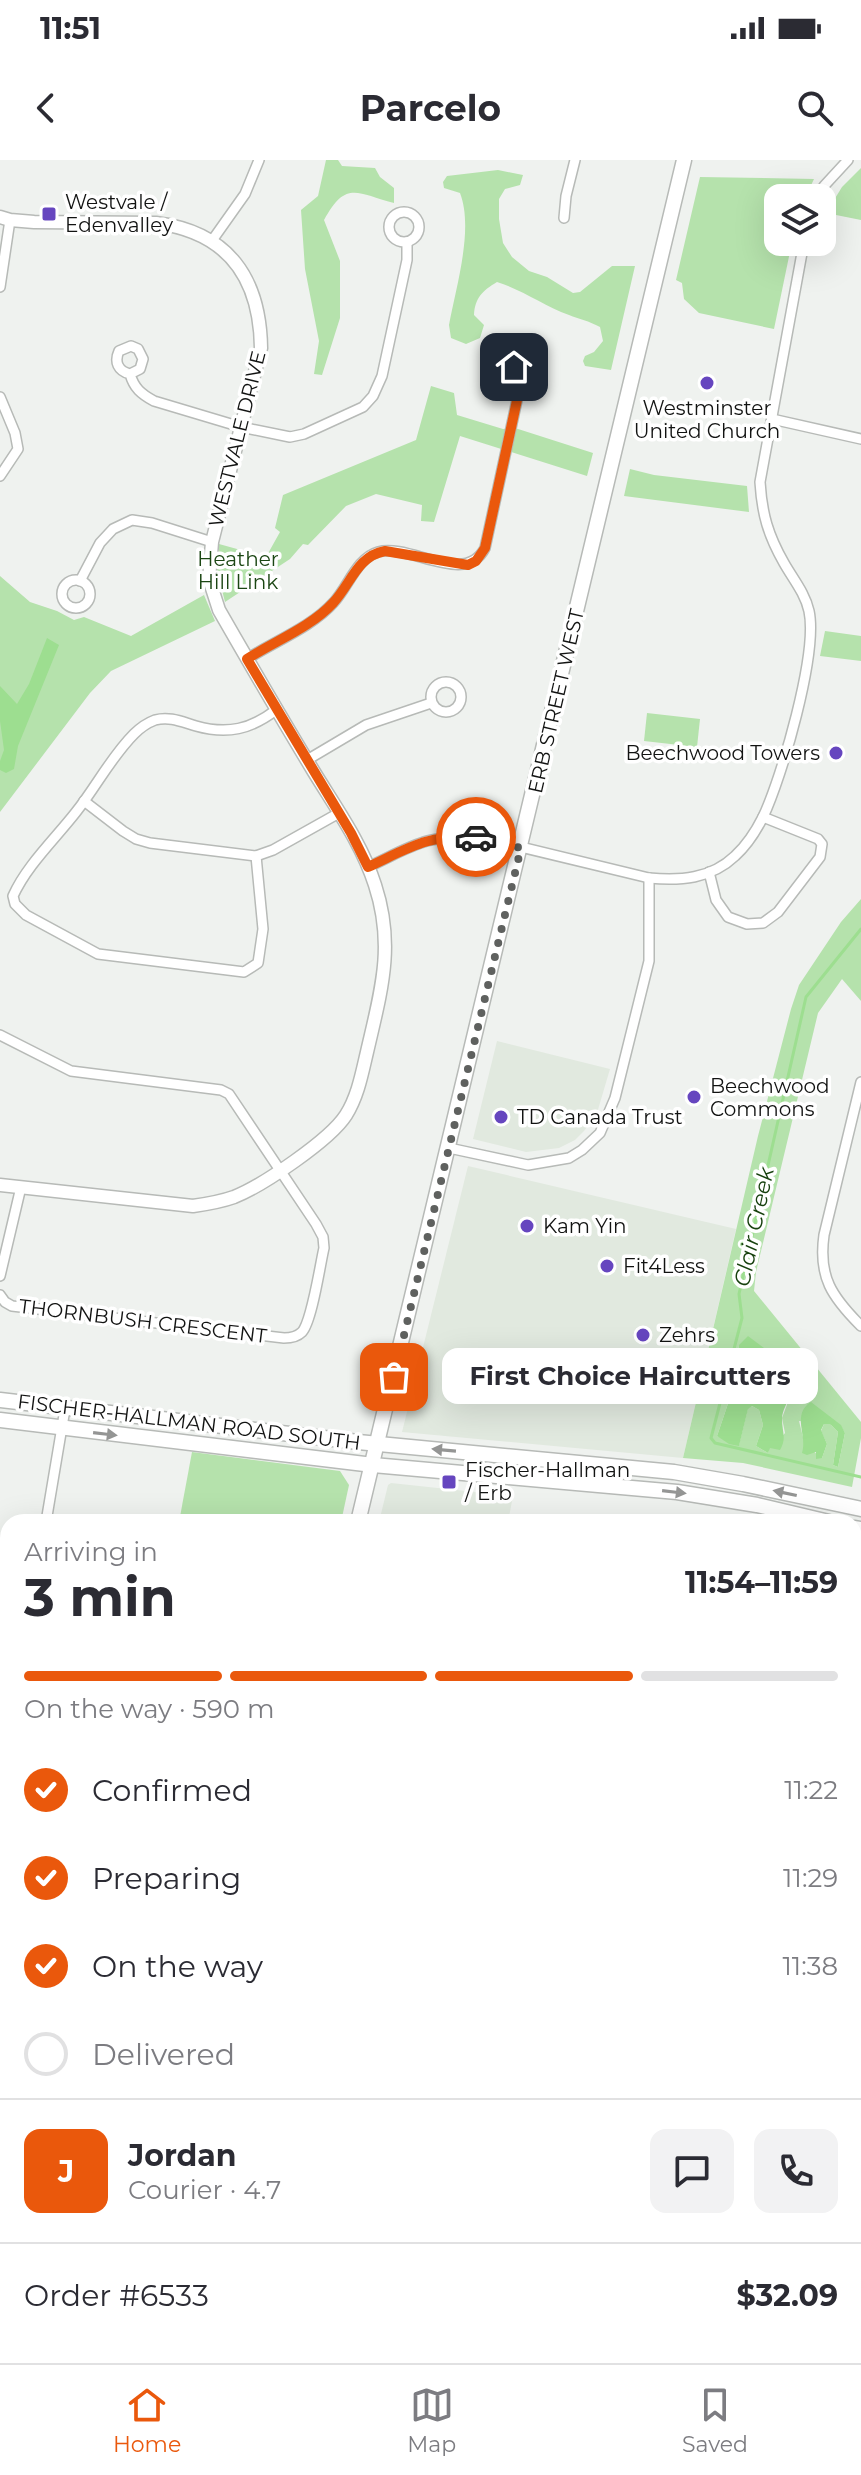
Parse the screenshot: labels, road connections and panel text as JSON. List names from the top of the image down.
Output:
{
  "streets": {
    "main road": ["ERB STREET WEST", "FISCHER-HALLMAN ROAD SOUTH"],
    "street": ["WESTVALE DRIVE", "THORNBUSH CRESCENT"]
  },
  "crossings": [
    ["WESTVALE DRIVE", "THORNBUSH CRESCENT"],
    ["ERB STREET WEST", "FISCHER-HALLMAN ROAD SOUTH"]
  ],
  "water": ["Clair Creek"],
  "parks": ["Heather Hill Link"],
  "places": {
    "transit": ["Westvale / Edenvalley", "Fischer-Hallman / Erb"],
    "other": [
      "Westminster United Church",
      "Beechwood Towers",
      "Beechwood Commons",
      "TD Canada Trust",
      "Kam Yin",
      "Fit4Less",
      "Zehrs",
      "First Choice Haircutters"
    ]
  },
  "page": {
    "status": "11:51",
    "header": "Parcelo",
    "bubble": "First Choice Haircutters",
    "heading": ["3 min", "Arriving in", "11:54–11:59"],
    "panel": [
      "Jordan",
      "Courier · 4.7",
      "Order #6533",
      "$32.09"
    ],
    "bar": "On the way · 590 m",
    "list": [
      ["Confirmed", "11:22"],
      ["Preparing", "11:29"],
      ["On the way", "11:38"],
      "Delivered"
    ],
    "round": "J",
    "tabs": ["Home", "Map", "Saved"]
  }
}
